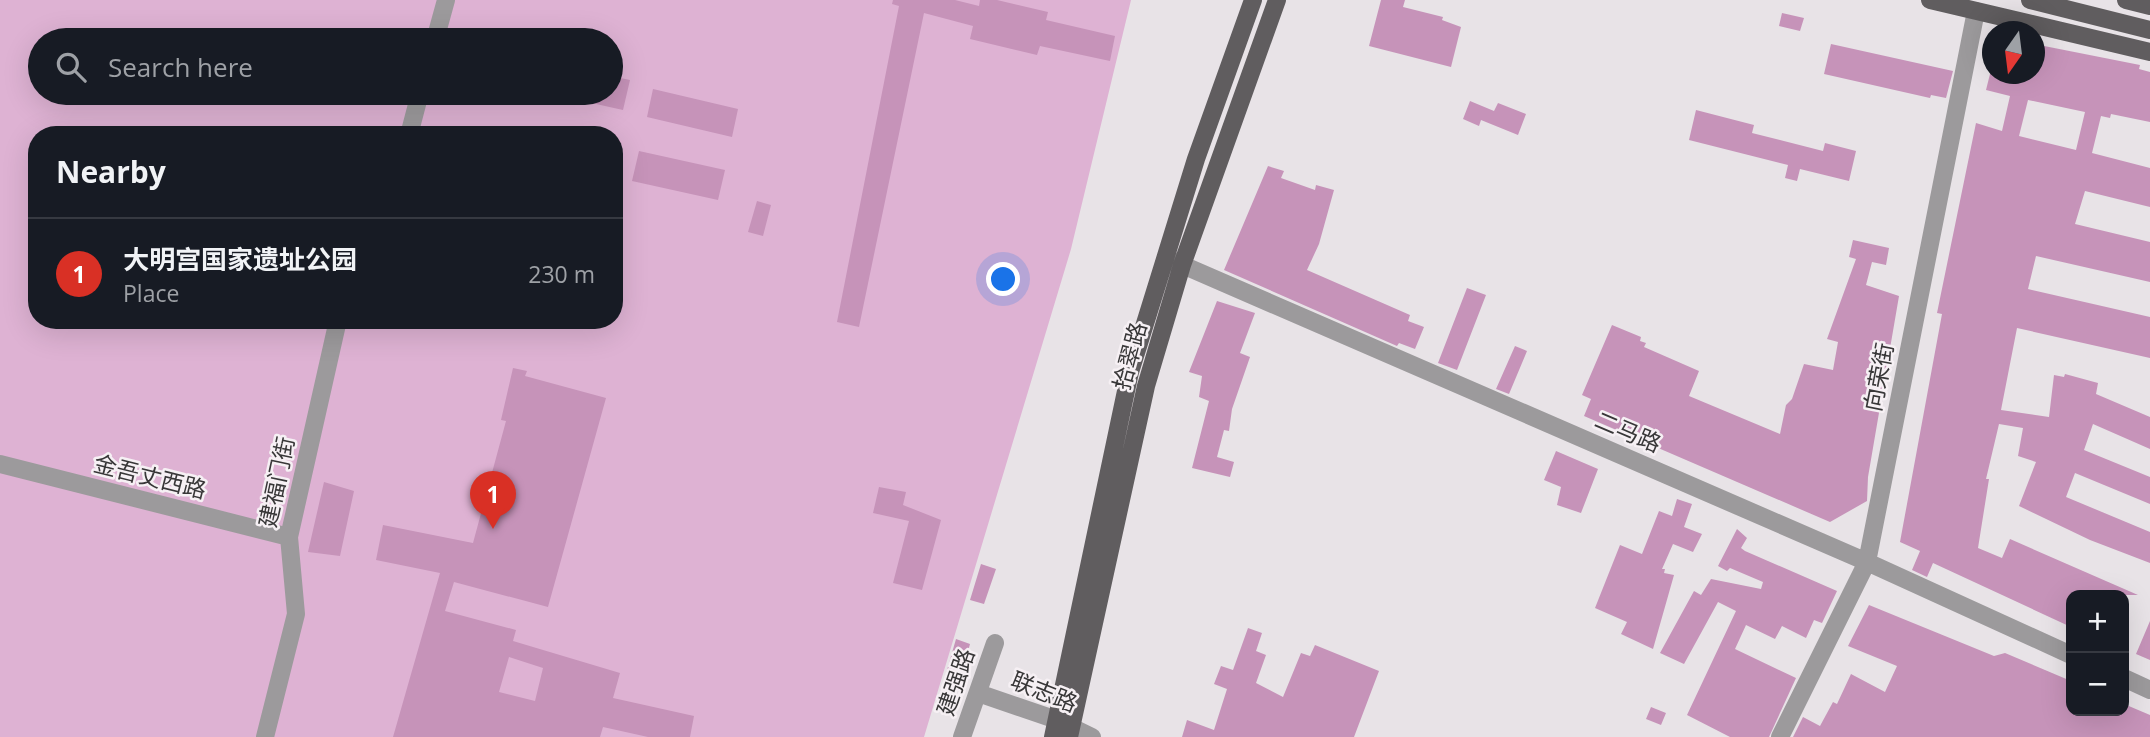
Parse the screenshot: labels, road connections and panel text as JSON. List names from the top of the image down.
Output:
{
  "streets": {
    "main road": ["拾翠路"],
    "street": [
      "向荣街",
      "二马路",
      "金吾丈西路",
      "建福门街",
      "建强路",
      "联志路"
    ]
  },
  "crossings": [
    ["拾翠路", "二马路"],
    ["拾翠路", "联志路"],
    ["向荣街", "二马路"],
    ["金吾丈西路", "建福门街"],
    ["建强路", "联志路"]
  ],
  "north": "bottom",
  "page": {
    "search": "Search here",
    "heading": "Nearby",
    "list": [
      {
        "mark": "1",
        "name": "大明宫国家遗址公园",
        "note": "Place",
        "value": "230 m"
      }
    ],
    "pins": "1",
    "map_buttons": ["+", "−"]
  }
}
